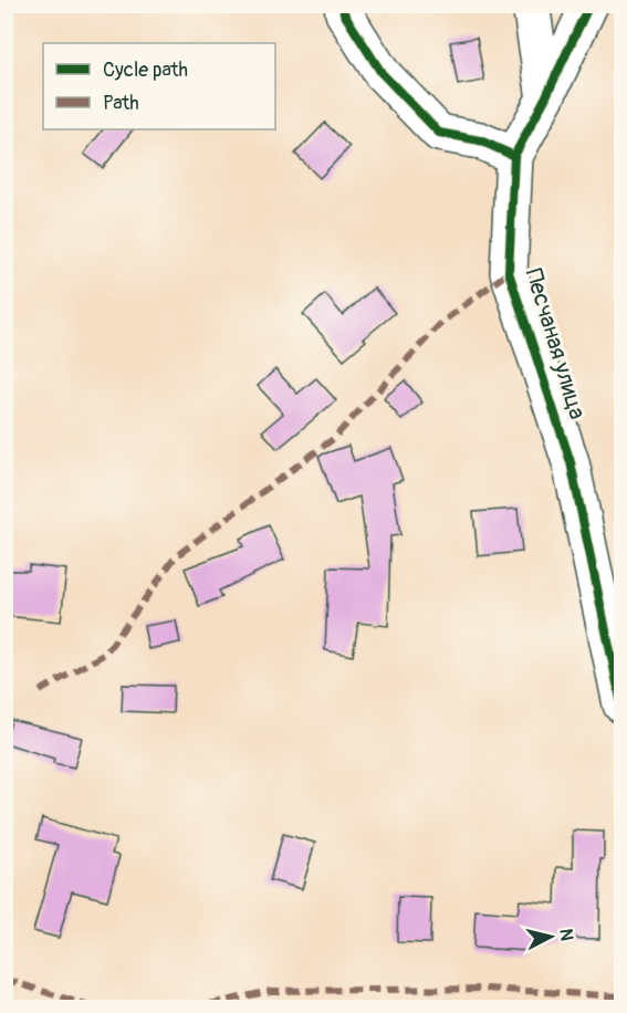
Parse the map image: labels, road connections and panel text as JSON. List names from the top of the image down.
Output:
{
  "streets": {
    "street": ["Песчаная улица"]
  },
  "legend": ["Cycle path", "Path"],
  "north": "right"
}
